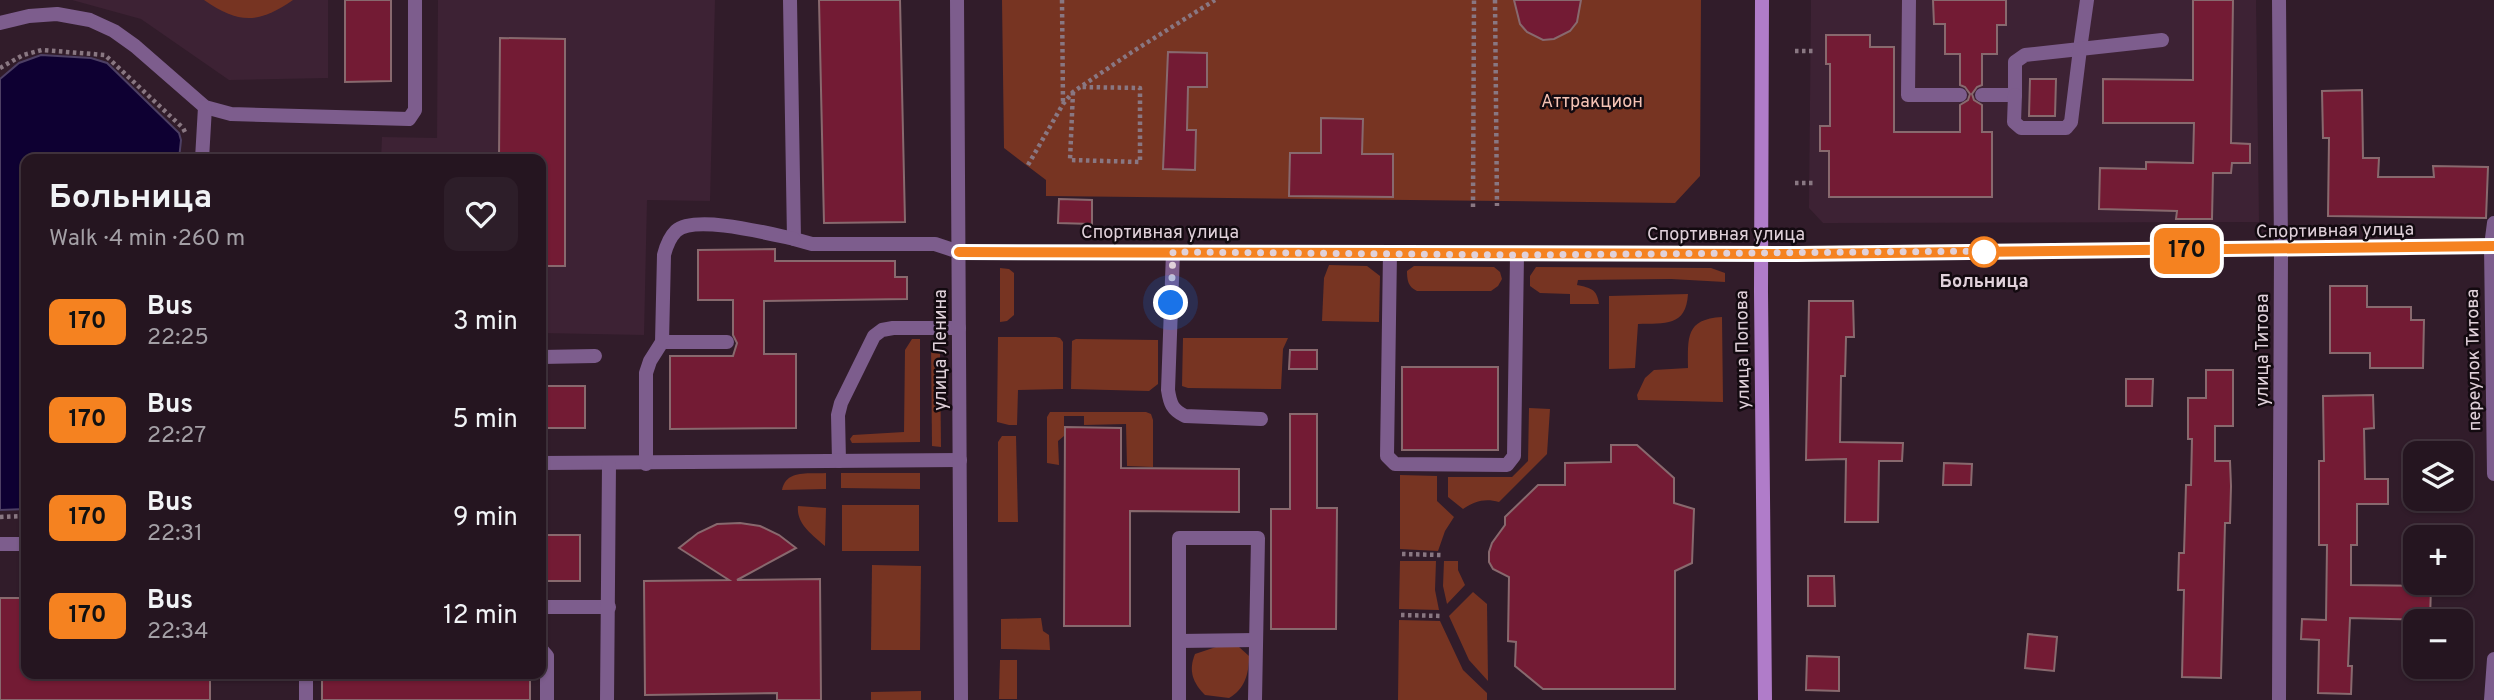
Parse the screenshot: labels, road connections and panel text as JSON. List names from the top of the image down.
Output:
{
  "streets": {
    "street": [
      "Спортивная улица",
      "улица Ленина",
      "улица Попова",
      "улица Титова",
      "переулок Титова"
    ]
  },
  "crossings": [
    ["Спортивная улица", "улица Ленина"],
    ["Спортивная улица", "улица Попова"],
    ["Спортивная улица", "улица Титова"],
    ["Спортивная улица", "переулок Титова"]
  ],
  "parks": ["Аттракцион"],
  "places": ["Больница"],
  "lines": ["bus line 170"],
  "page": {
    "on_map": "170",
    "heading": ["Больница", "Walk · 4 min · 260 m"],
    "list": [
      {
        "mark": "170",
        "name": "Bus",
        "note": "22:25",
        "value": "3 min"
      },
      {
        "mark": "170",
        "name": "Bus",
        "note": "22:27",
        "value": "5 min"
      },
      {
        "mark": "170",
        "name": "Bus",
        "note": "22:31",
        "value": "9 min"
      },
      {
        "mark": "170",
        "name": "Bus",
        "note": "22:34",
        "value": "12 min"
      }
    ],
    "map_buttons": ["+", "−"]
  }
}
